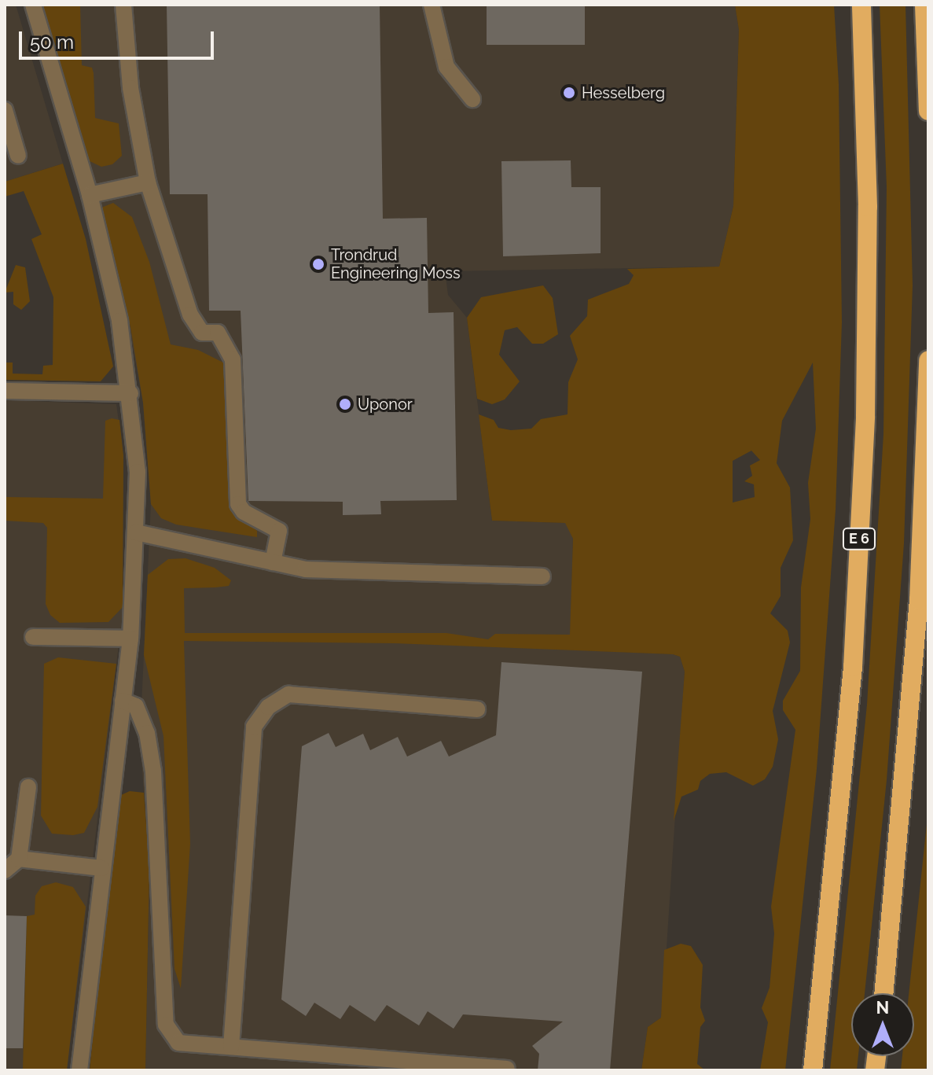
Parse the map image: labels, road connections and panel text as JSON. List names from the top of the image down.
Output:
{
  "streets": {
    "highway": ["E 6"]
  },
  "places": ["Hesselberg", "Trondrud Engineering Moss", "Uponor"],
  "scale_bar": "50 m",
  "north": "top"
}
